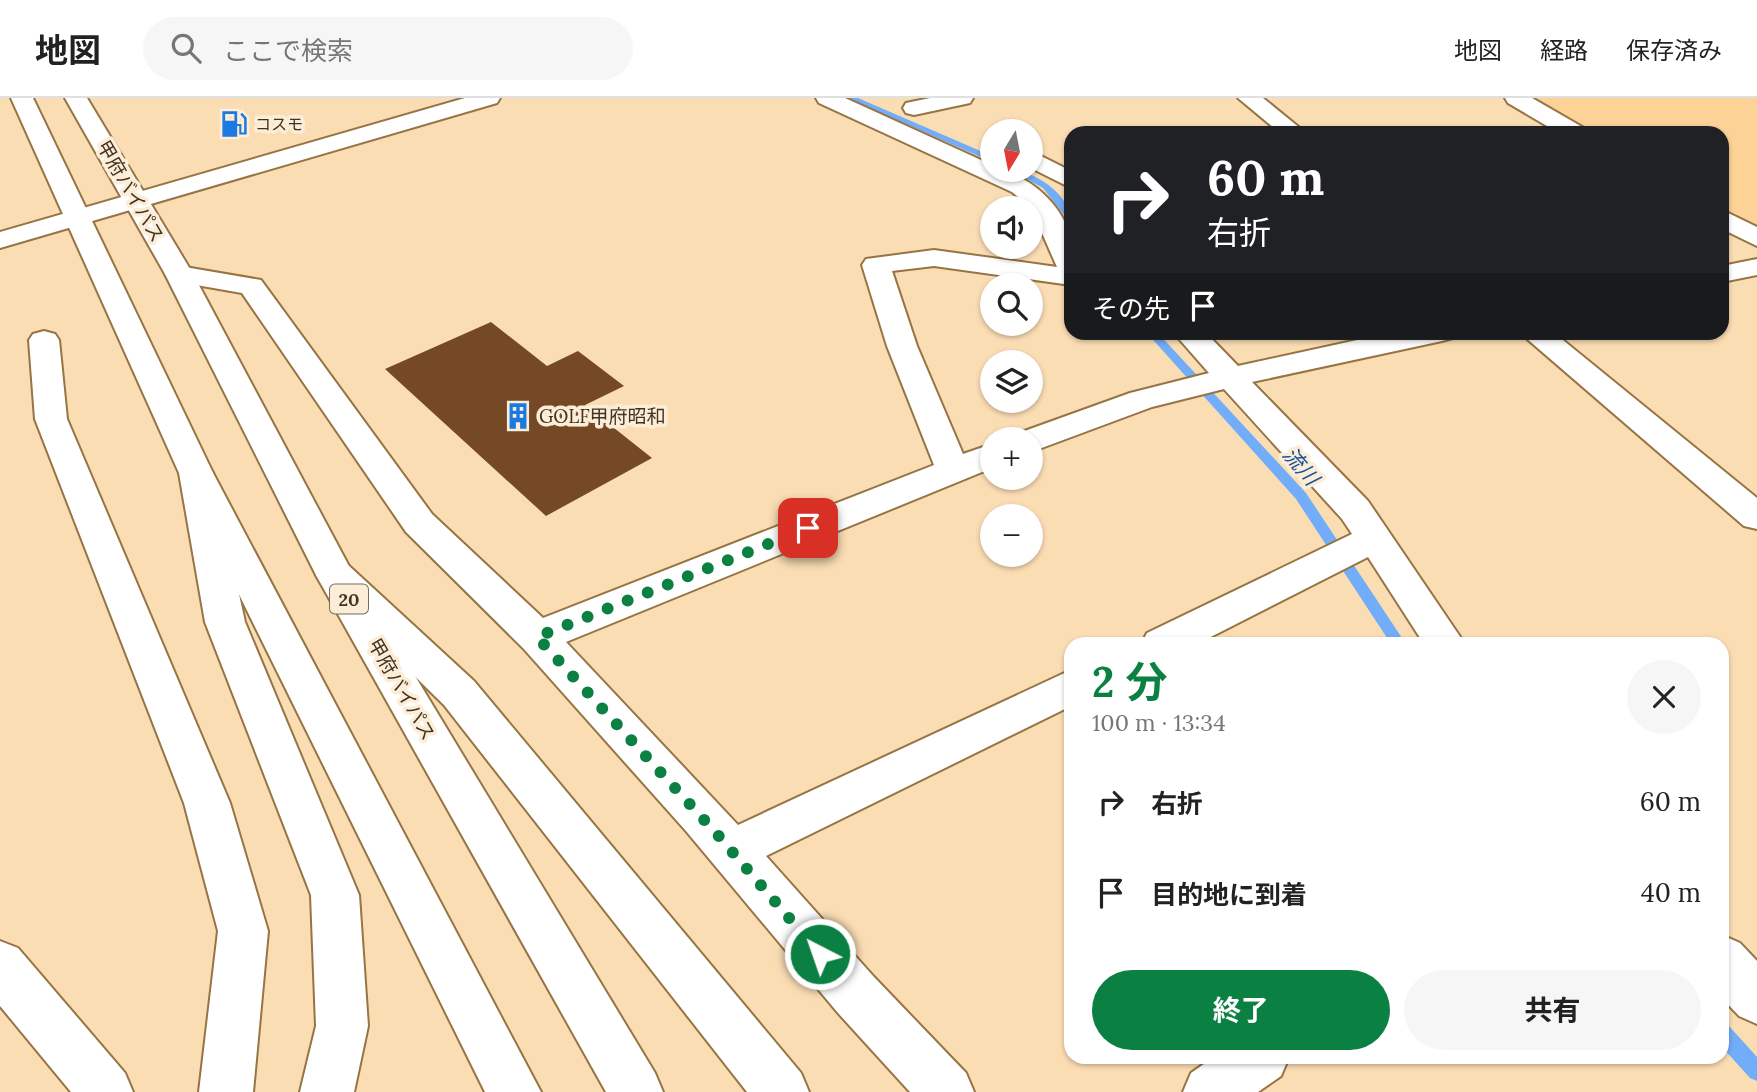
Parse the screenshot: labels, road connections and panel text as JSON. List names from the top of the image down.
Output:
{
  "streets": {
    "main road": ["甲府バイパス", "20"]
  },
  "water": ["流川"],
  "places": {
    "fuel station": ["コスモ"],
    "building": ["GOLF甲府昭和"]
  },
  "north": "bottom",
  "page": {
    "header": "地図",
    "search": "ここで検索",
    "nav": ["地図", "経路", "保存済み"],
    "map_buttons": ["+", "−"],
    "turn": ["60 m", "右折"],
    "then": "その先",
    "heading": ["2 分", "100 m · 13:34"],
    "list": [
      {
        "name": "右折",
        "value": "60 m"
      },
      {
        "name": "目的地に到着",
        "value": "40 m"
      }
    ],
    "buttons": ["終了", "共有"]
  }
}
